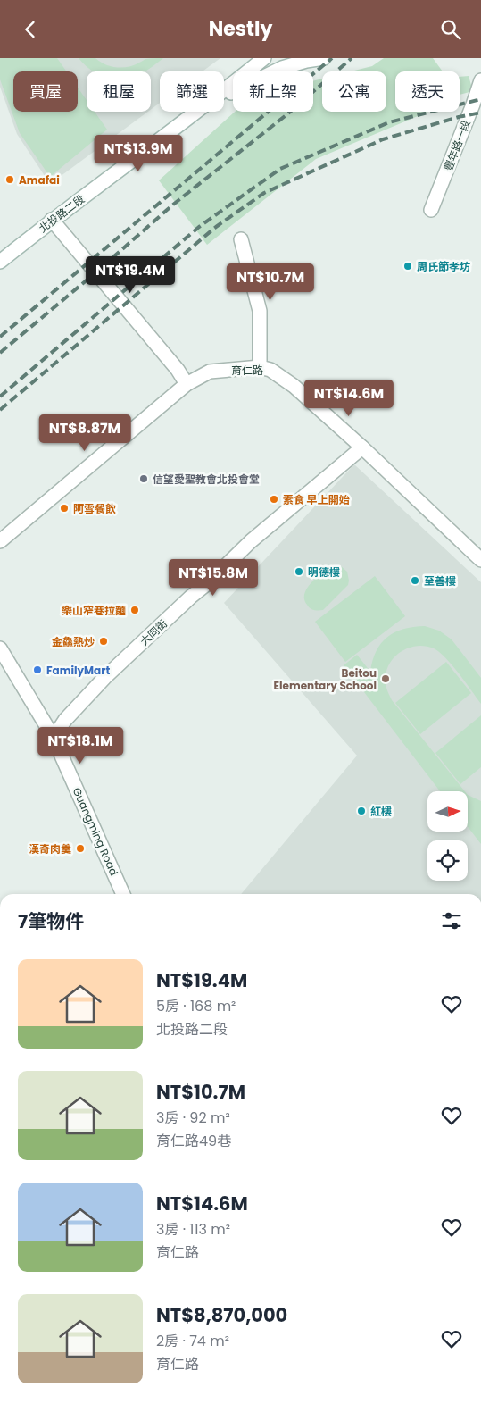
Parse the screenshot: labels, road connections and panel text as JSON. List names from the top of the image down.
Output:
{
  "streets": {
    "street": [
      "豐年路一段",
      "北投路二段",
      "育仁路",
      "大同街",
      "Guangming Road"
    ]
  },
  "crossings": [
    ["育仁路", "大同街"],
    ["大同街", "Guangming Road"]
  ],
  "places": [
    "Amafai",
    "周氏節孝坊",
    "信望愛聖教會北投會堂",
    "素食 早上開始",
    "阿雪餐飲",
    "明德樓",
    "至善樓",
    "樂山窄巷拉麵",
    "金鱻熱炒",
    "FamilyMart",
    "Beitou Elementary School",
    "紅樓",
    "漢奇肉羹"
  ],
  "north": "right",
  "page": {
    "header": "Nestly",
    "chip": [
      "買屋",
      "租屋",
      "篩選",
      "新上架",
      "公寓",
      "透天"
    ],
    "price": [
      "NT$13.9M",
      "NT$19.4M",
      "NT$10.7M",
      "NT$14.6M",
      "NT$8.87M",
      "NT$15.8M",
      "NT$18.1M"
    ],
    "heading": "7筆物件",
    "list": [
      {
        "name": "NT$19.4M",
        "note": "5房 · 168 m² · 北投路二段"
      },
      {
        "name": "NT$10.7M",
        "note": "3房 · 92 m² · 育仁路49巷"
      },
      {
        "name": "NT$14.6M",
        "note": "3房 · 113 m² · 育仁路"
      },
      {
        "name": "NT$8,870,000",
        "note": "2房 · 74 m² · 育仁路"
      }
    ]
  }
}
